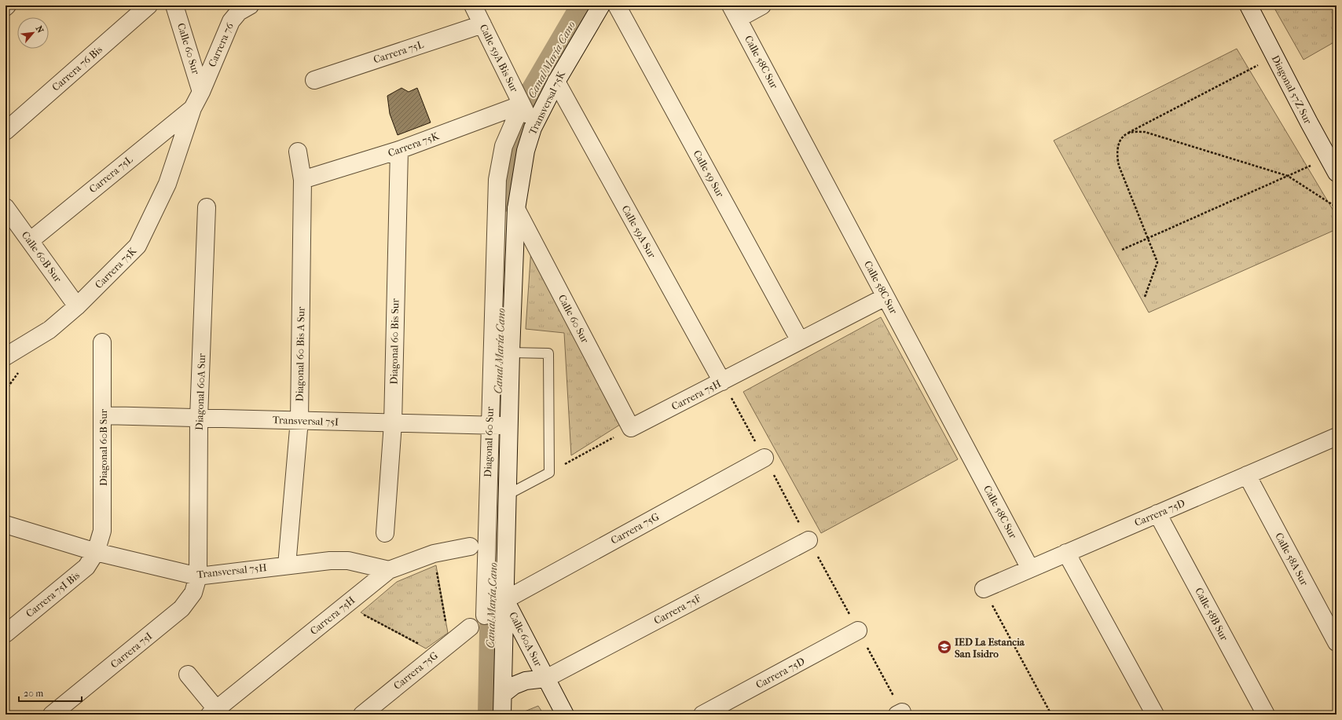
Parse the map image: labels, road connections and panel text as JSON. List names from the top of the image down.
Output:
{
  "streets": {
    "street": [
      "Carrera 76",
      "Calle 60 Sur",
      "Carrera 75L",
      "Calle 59A Bis Sur",
      "Calle 58C Sur",
      "Carrera 76 Bis",
      "Diagonal 57Z Sur",
      "Transversal 75K",
      "Carrera 75K",
      "Calle 59 Sur",
      "Calle 59A Sur",
      "Calle 60B Sur",
      "Diagonal 60 Bis Sur",
      "Diagonal 60 Bis A Sur",
      "Diagonal 60A Sur",
      "Carrera 75H",
      "Transversal 75I",
      "Diagonal 60 Sur",
      "Diagonal 60B Sur",
      "Carrera 75D",
      "Carrera 75G",
      "Calle 58A Sur",
      "Transversal 75H",
      "Carrera 75I Bis",
      "Carrera 75F",
      "Calle 58B Sur",
      "Calle 60A Sur",
      "Carrera 75I"
    ]
  },
  "crossings": [
    ["Carrera 76", "Calle 60 Sur"],
    ["Carrera 76", "Carrera 75K"],
    ["Calle 60 Sur", "Transversal 75K"],
    ["Calle 60 Sur", "Carrera 75K"],
    ["Calle 60 Sur", "Carrera 75H"],
    ["Calle 60 Sur", "Diagonal 60 Sur"],
    ["Carrera 75L", "Calle 59A Bis Sur"],
    ["Carrera 75L", "Carrera 75K"],
    ["Carrera 75L", "Calle 60B Sur"],
    ["Calle 59A Bis Sur", "Transversal 75K"],
    ["Calle 59A Bis Sur", "Carrera 75K"],
    ["Calle 59A Bis Sur", "Diagonal 60 Sur"],
    ["Calle 58C Sur", "Carrera 75H"],
    ["Calle 58C Sur", "Carrera 75D"],
    ["Transversal 75K", "Calle 59A Sur"],
    ["Transversal 75K", "Diagonal 60 Sur"],
    ["Carrera 75K", "Calle 60B Sur"],
    ["Carrera 75K", "Diagonal 60 Bis Sur"],
    ["Carrera 75K", "Diagonal 60 Bis A Sur"],
    ["Carrera 75K", "Diagonal 60 Sur"],
    ["Calle 59 Sur", "Carrera 75H"],
    ["Calle 59A Sur", "Carrera 75H"],
    ["Diagonal 60 Bis Sur", "Transversal 75I"],
    ["Diagonal 60 Bis A Sur", "Transversal 75I"],
    ["Diagonal 60 Bis A Sur", "Transversal 75H"],
    ["Diagonal 60A Sur", "Transversal 75I"],
    ["Diagonal 60A Sur", "Transversal 75H"],
    ["Diagonal 60A Sur", "Carrera 75I"],
    ["Carrera 75H", "Transversal 75H"],
    ["Transversal 75I", "Diagonal 60 Sur"],
    ["Transversal 75I", "Diagonal 60B Sur"],
    ["Diagonal 60 Sur", "Carrera 75G"],
    ["Diagonal 60 Sur", "Calle 60A Sur"],
    ["Diagonal 60B Sur", "Transversal 75H"],
    ["Diagonal 60B Sur", "Carrera 75I Bis"],
    ["Carrera 75D", "Calle 58A Sur"],
    ["Carrera 75D", "Calle 58B Sur"],
    ["Carrera 75G", "Calle 60A Sur"],
    ["Transversal 75H", "Carrera 75I Bis"],
    ["Transversal 75H", "Carrera 75I"],
    ["Carrera 75F", "Calle 60A Sur"]
  ],
  "water": ["Canal María Cano"],
  "places": {
    "school or university": ["IED La Estancia San Isidro"]
  },
  "scale_bar": "20 m",
  "north": "top right"
}
